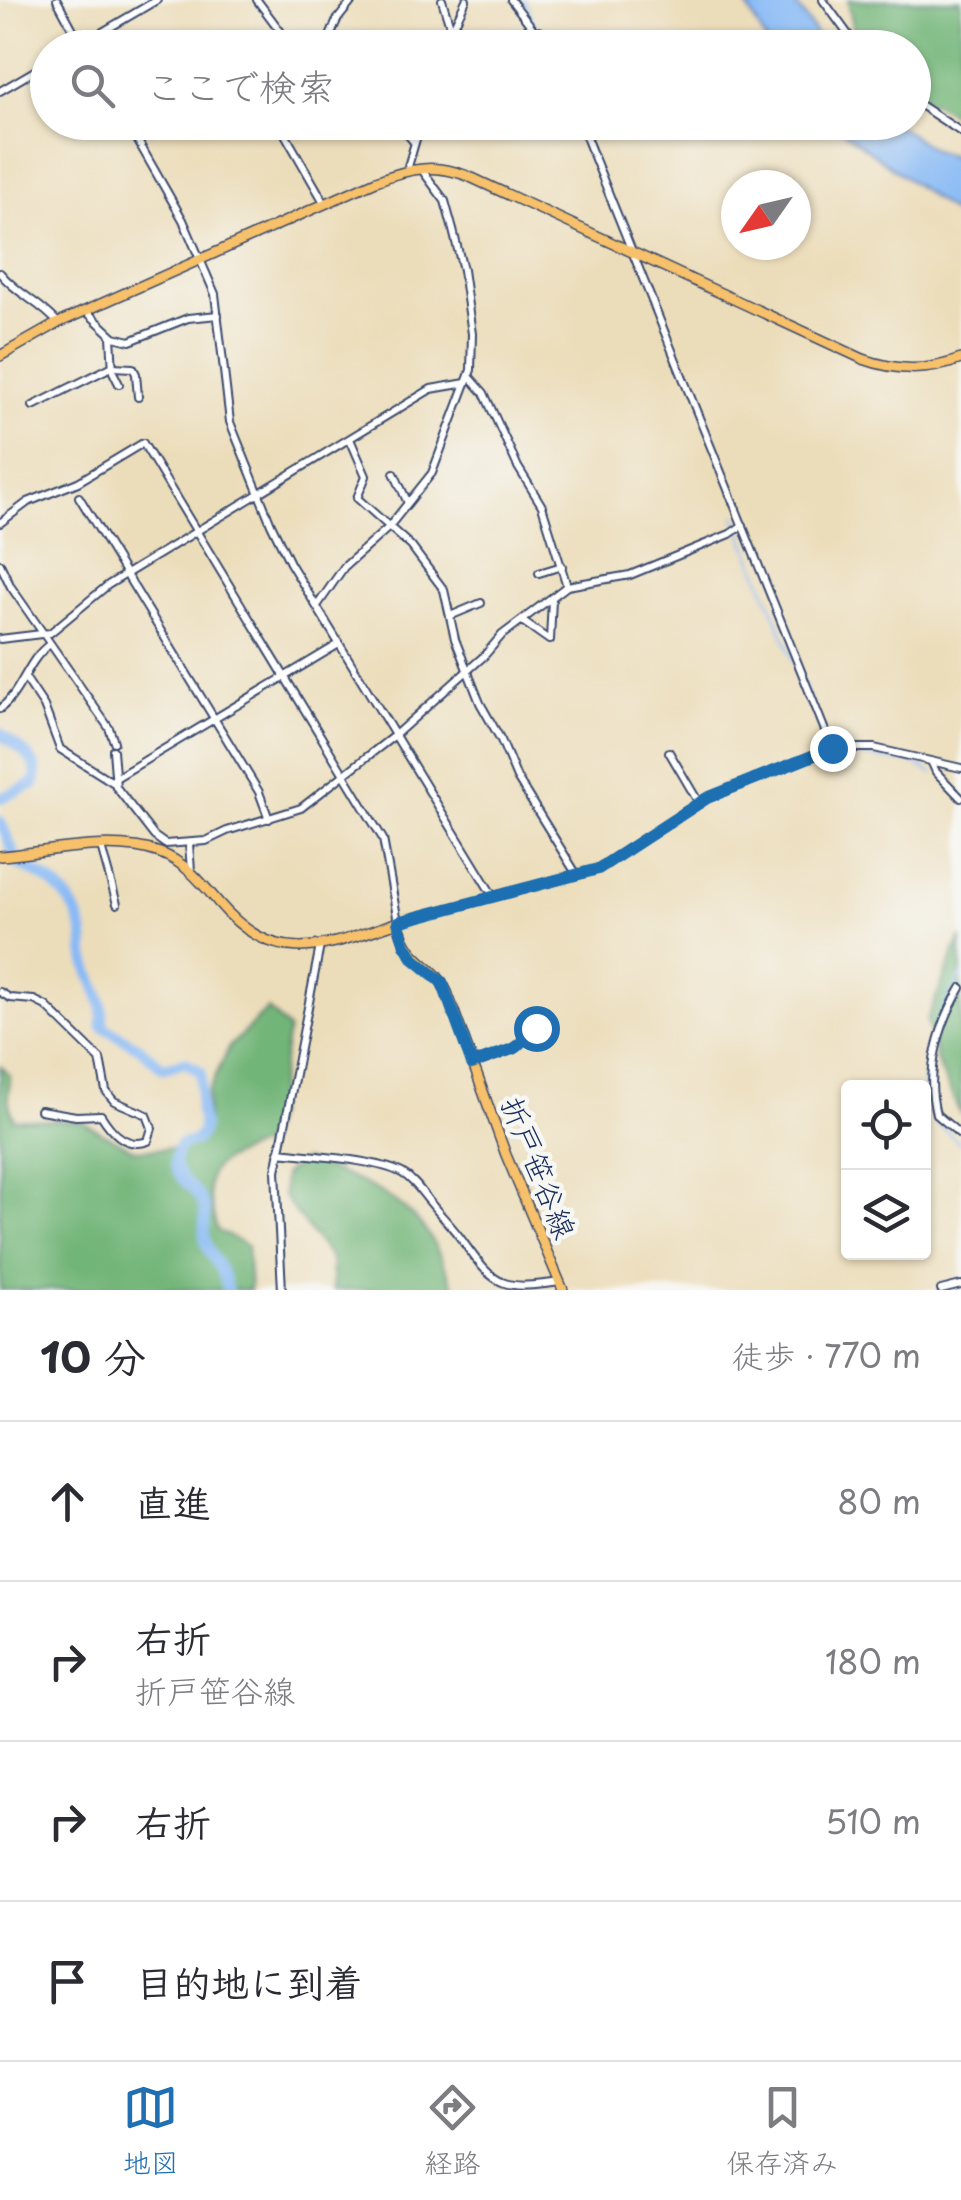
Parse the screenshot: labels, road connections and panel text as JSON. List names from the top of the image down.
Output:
{
  "streets": {
    "main road": ["折戸笹谷線"]
  },
  "north": "bottom left",
  "page": {
    "search": "ここで検索",
    "heading": ["10 分", "徒歩 · 770 m"],
    "list": [
      ["直進", "80 m"],
      ["右折", "折戸笹谷線", "180 m"],
      ["右折", "510 m"],
      "目的地に到着"
    ],
    "nav": ["地図", "経路", "保存済み"]
  }
}
